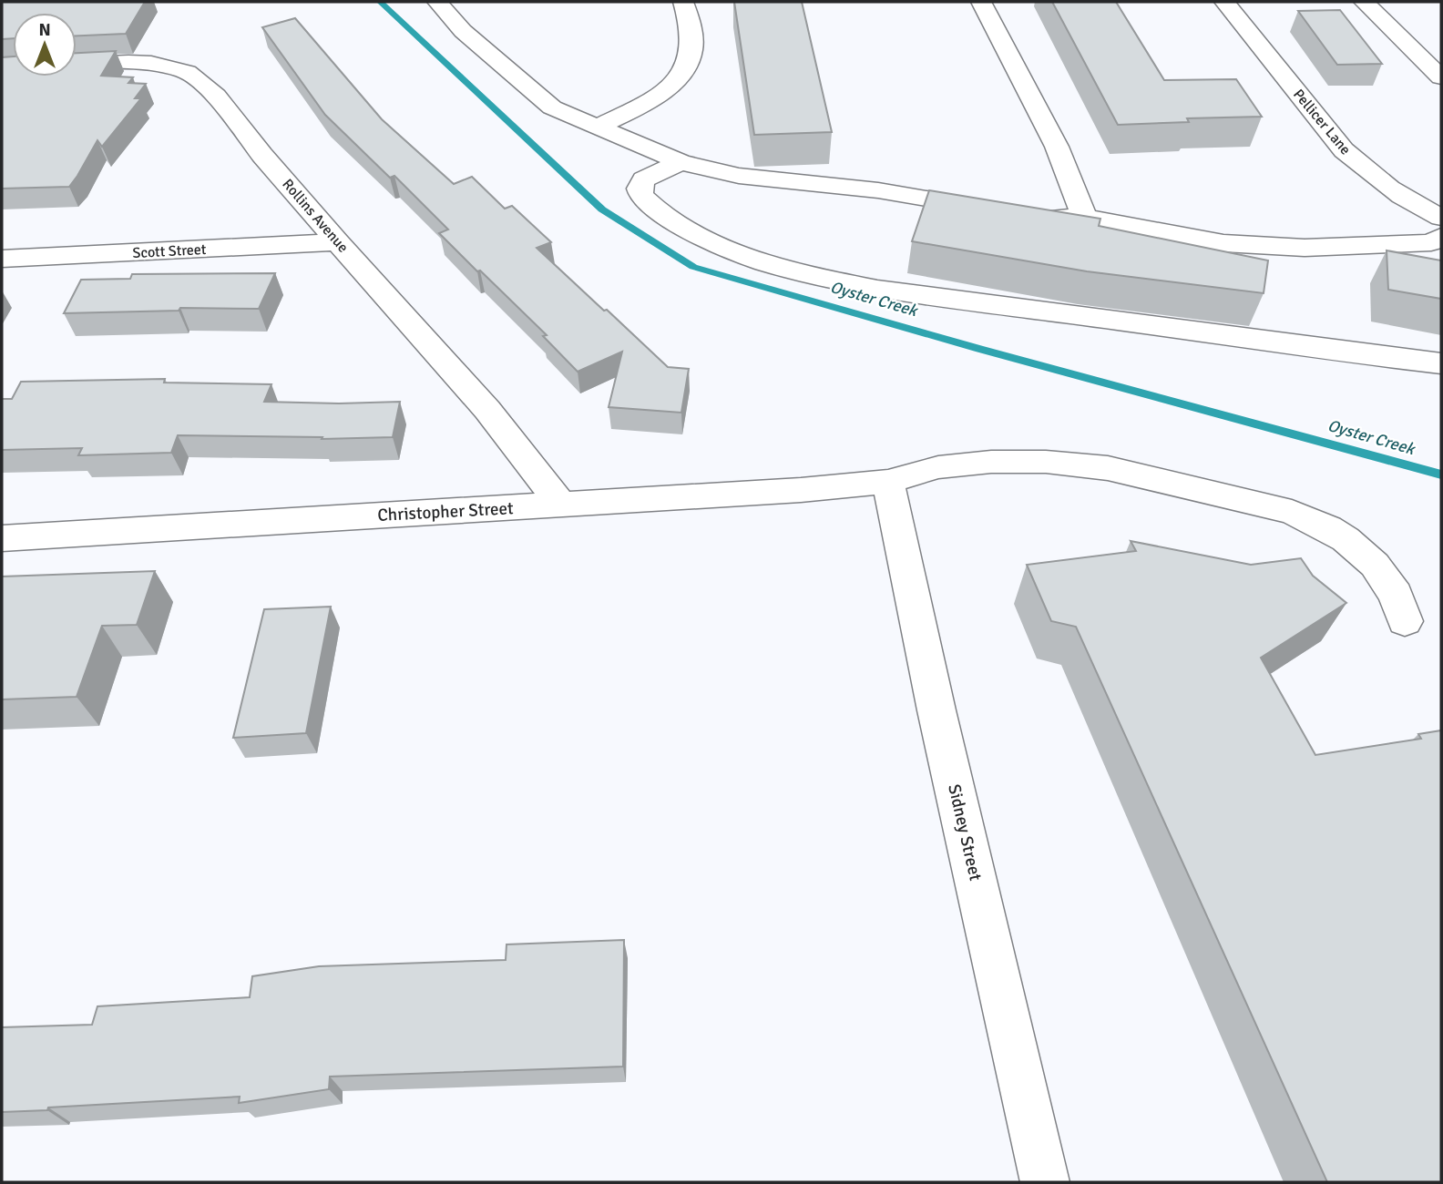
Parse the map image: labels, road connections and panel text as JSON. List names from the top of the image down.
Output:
{
  "streets": {
    "street": [
      "Pellicer Lane",
      "Rollins Avenue",
      "Scott Street",
      "Christopher Street",
      "Sidney Street"
    ]
  },
  "crossings": [
    ["Rollins Avenue", "Scott Street"],
    ["Rollins Avenue", "Christopher Street"],
    ["Christopher Street", "Sidney Street"]
  ],
  "water": ["Oyster Creek"],
  "north": "top"
}
